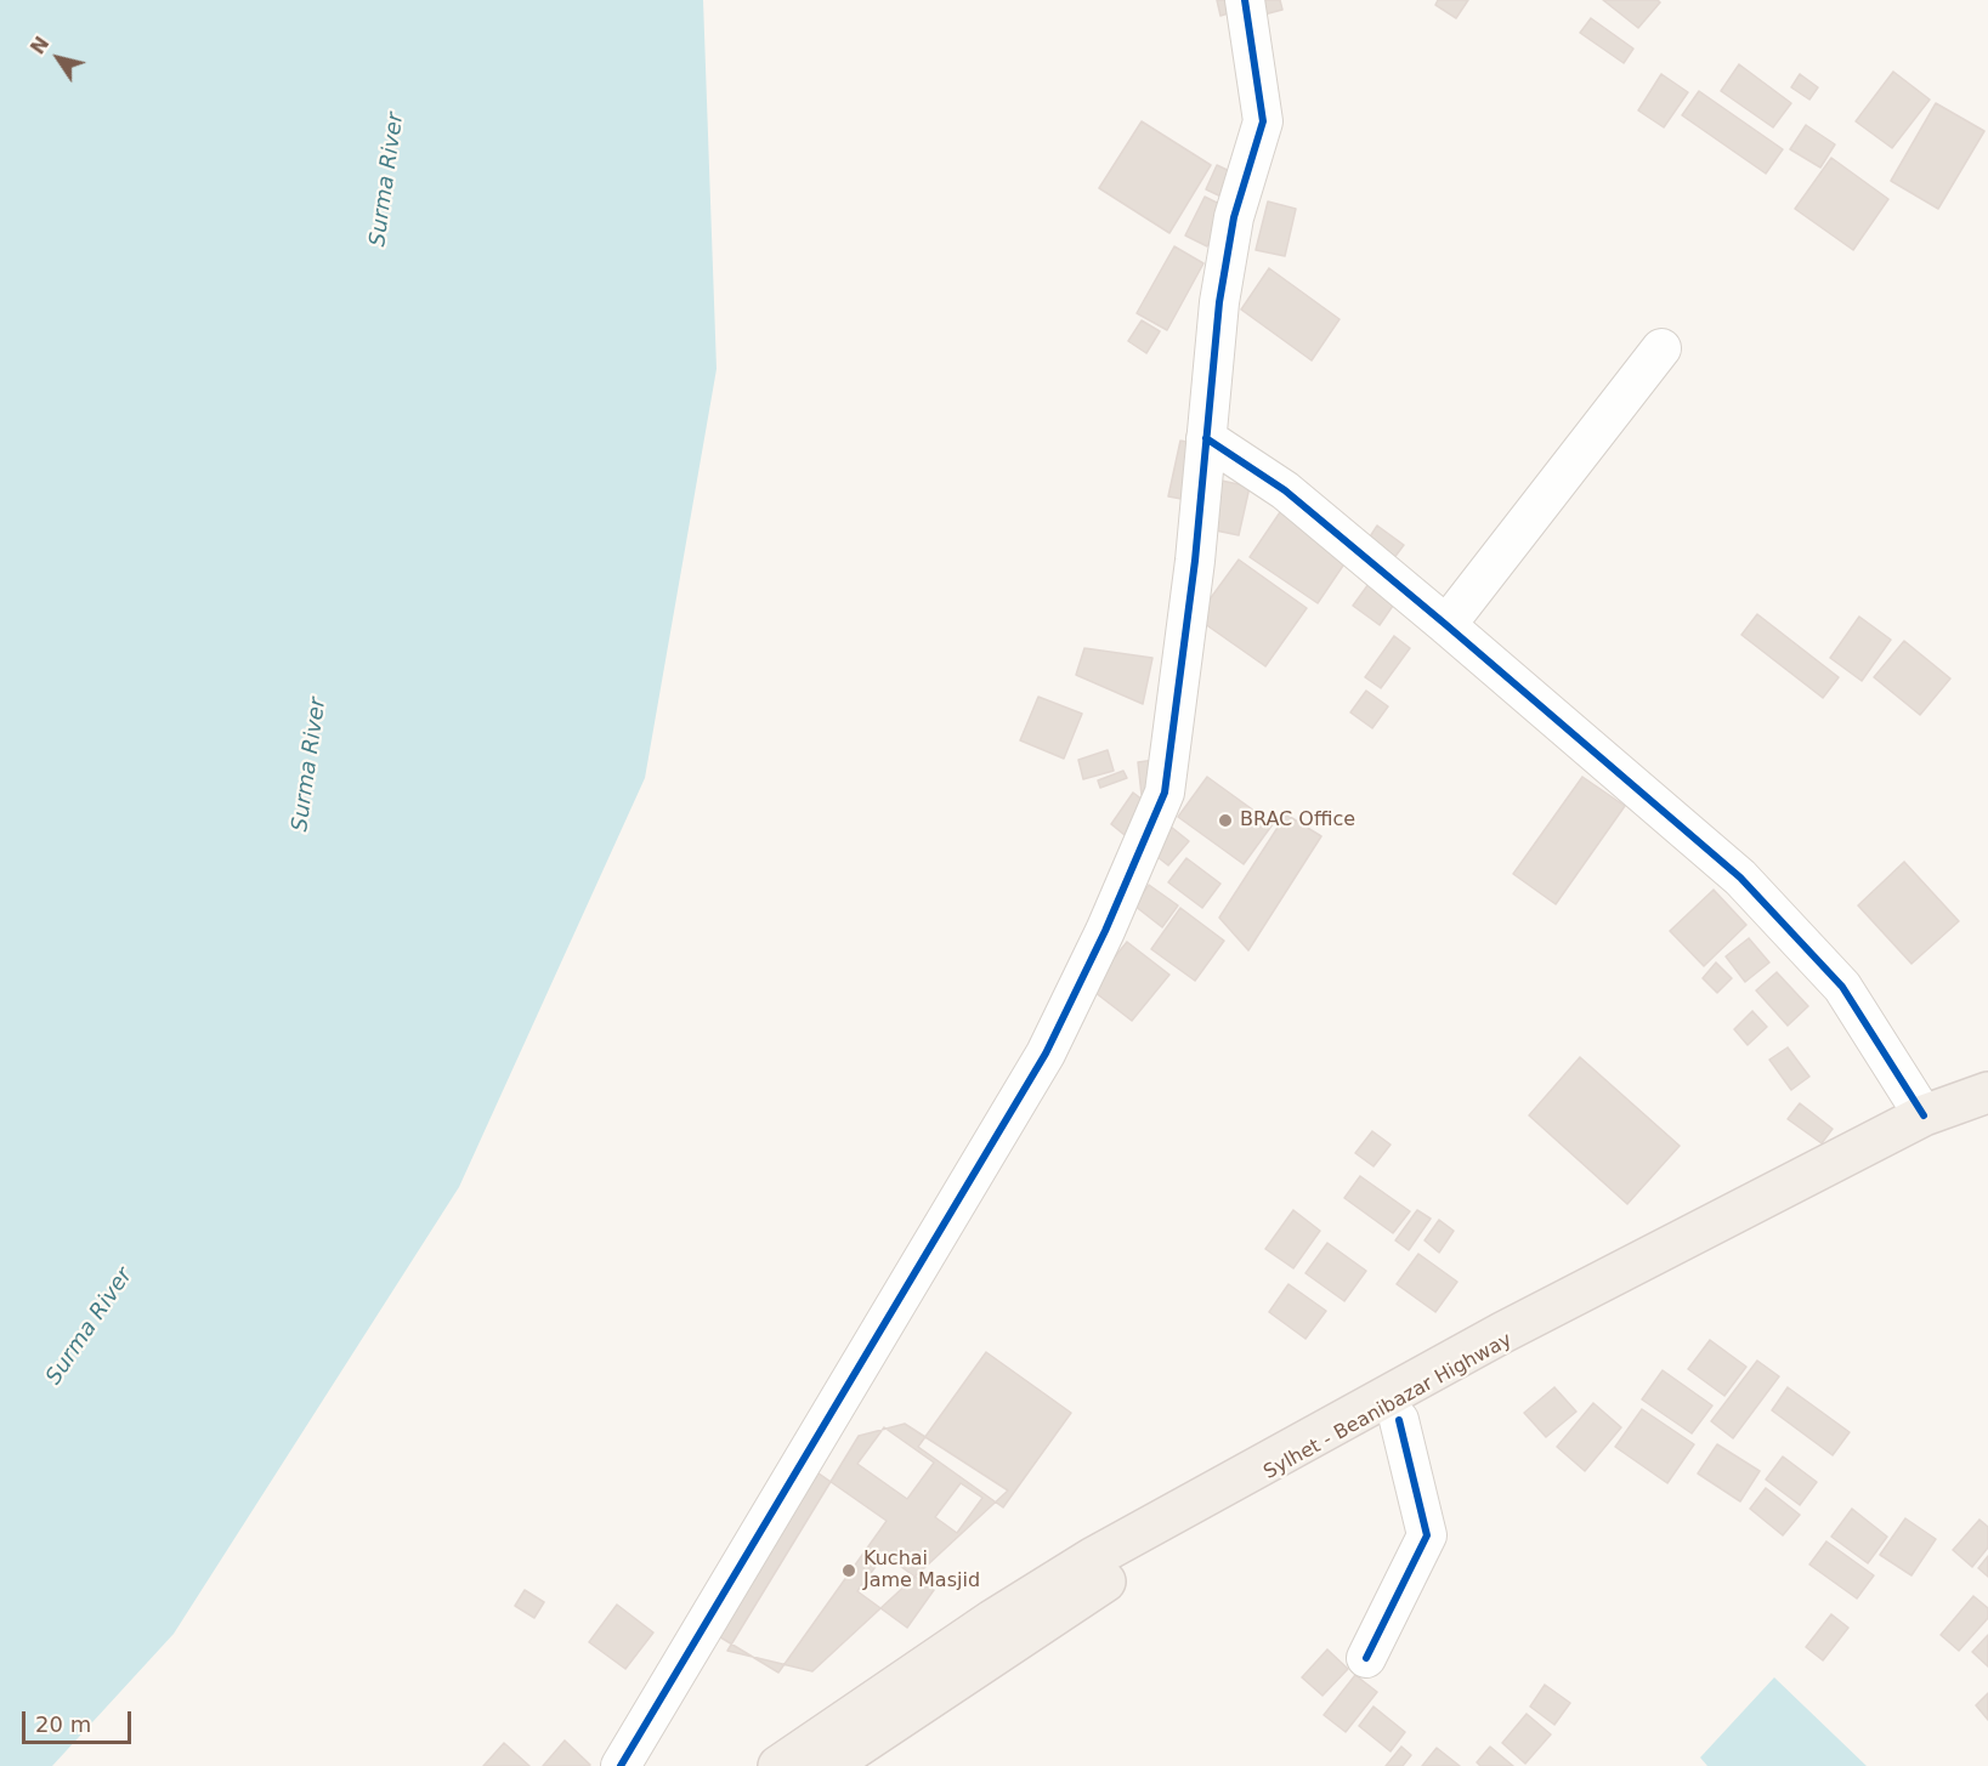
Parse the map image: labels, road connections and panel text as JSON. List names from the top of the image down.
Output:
{
  "streets": {
    "main road": ["Sylhet - Beanibazar Highway"]
  },
  "water": ["Surma River"],
  "places": ["BRAC Office", "Kuchai Jame Masjid"],
  "scale_bar": "20 m",
  "north": "top left"
}
